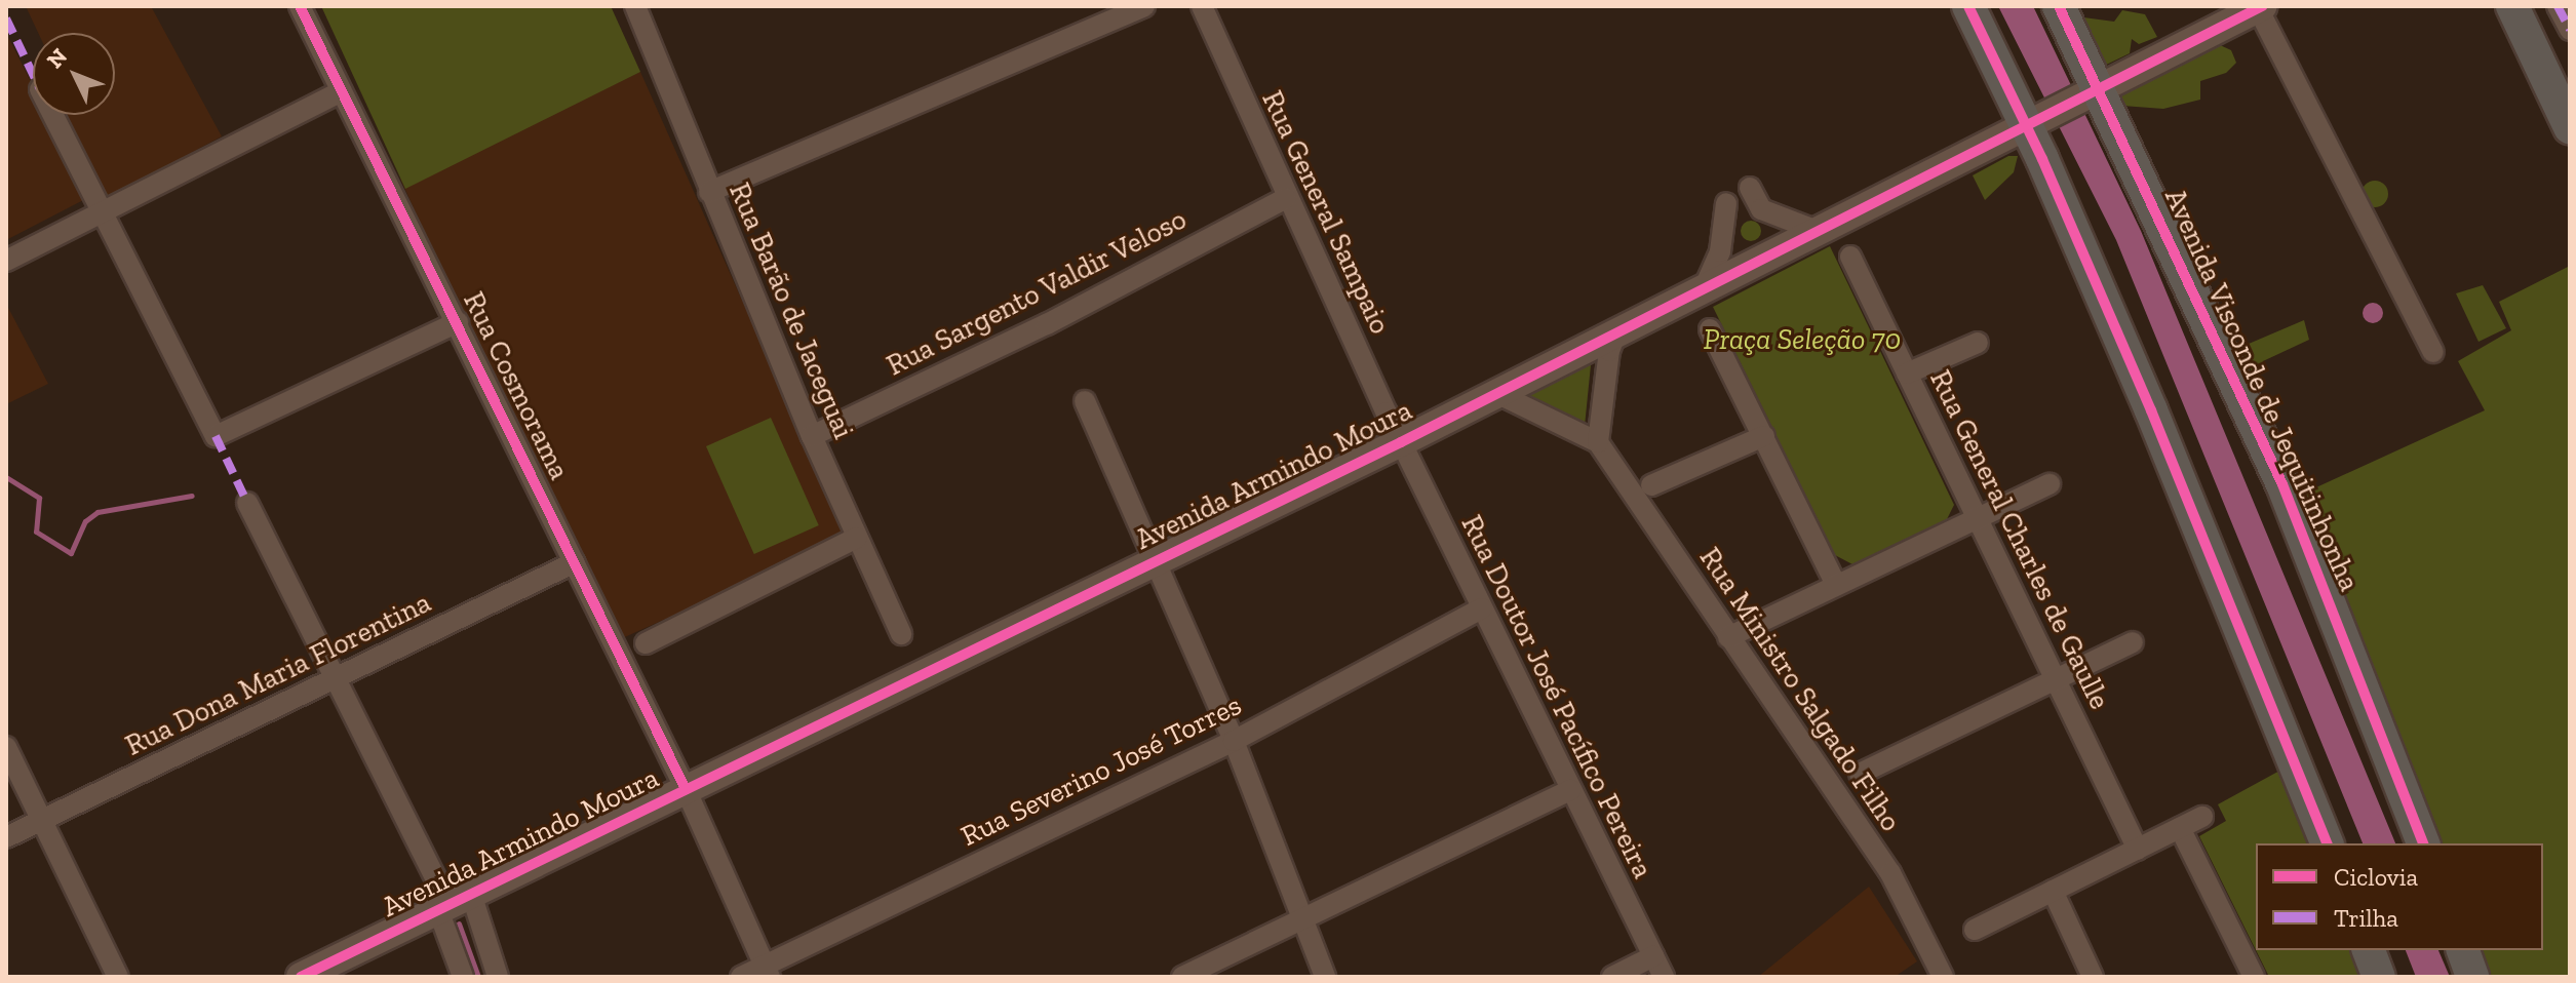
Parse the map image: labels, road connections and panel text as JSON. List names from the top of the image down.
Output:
{
  "streets": {
    "main road": ["Avenida Visconde de Jequitinhonha", "Avenida Armindo Moura"],
    "street": [
      "Rua General Sampaio",
      "Rua Sargento Valdir Veloso",
      "Rua Barão de Jaceguai",
      "Rua Cosmorama",
      "Rua General Charles de Gaulle",
      "Rua Dona Maria Florentina",
      "Rua Ministro Salgado Filho",
      "Rua Doutor José Pacífico Pereira",
      "Rua Severino José Torres"
    ]
  },
  "crossings": [
    ["Rua General Sampaio", "Rua Sargento Valdir Veloso"],
    ["Rua General Sampaio", "Avenida Armindo Moura"],
    ["Rua General Sampaio", "Rua Doutor José Pacífico Pereira"],
    ["Rua Sargento Valdir Veloso", "Rua Barão de Jaceguai"],
    ["Rua Cosmorama", "Avenida Armindo Moura"],
    ["Rua Cosmorama", "Rua Dona Maria Florentina"],
    ["Rua Cosmorama", "Rua Severino José Torres"],
    ["Avenida Visconde de Jequitinhonha", "Avenida Armindo Moura"],
    ["Avenida Armindo Moura", "Rua Doutor José Pacífico Pereira"],
    ["Rua Doutor José Pacífico Pereira", "Rua Severino José Torres"]
  ],
  "parks": ["Praça Seleção 70"],
  "legend": ["Ciclovia", "Trilha"],
  "north": "top left"
}
